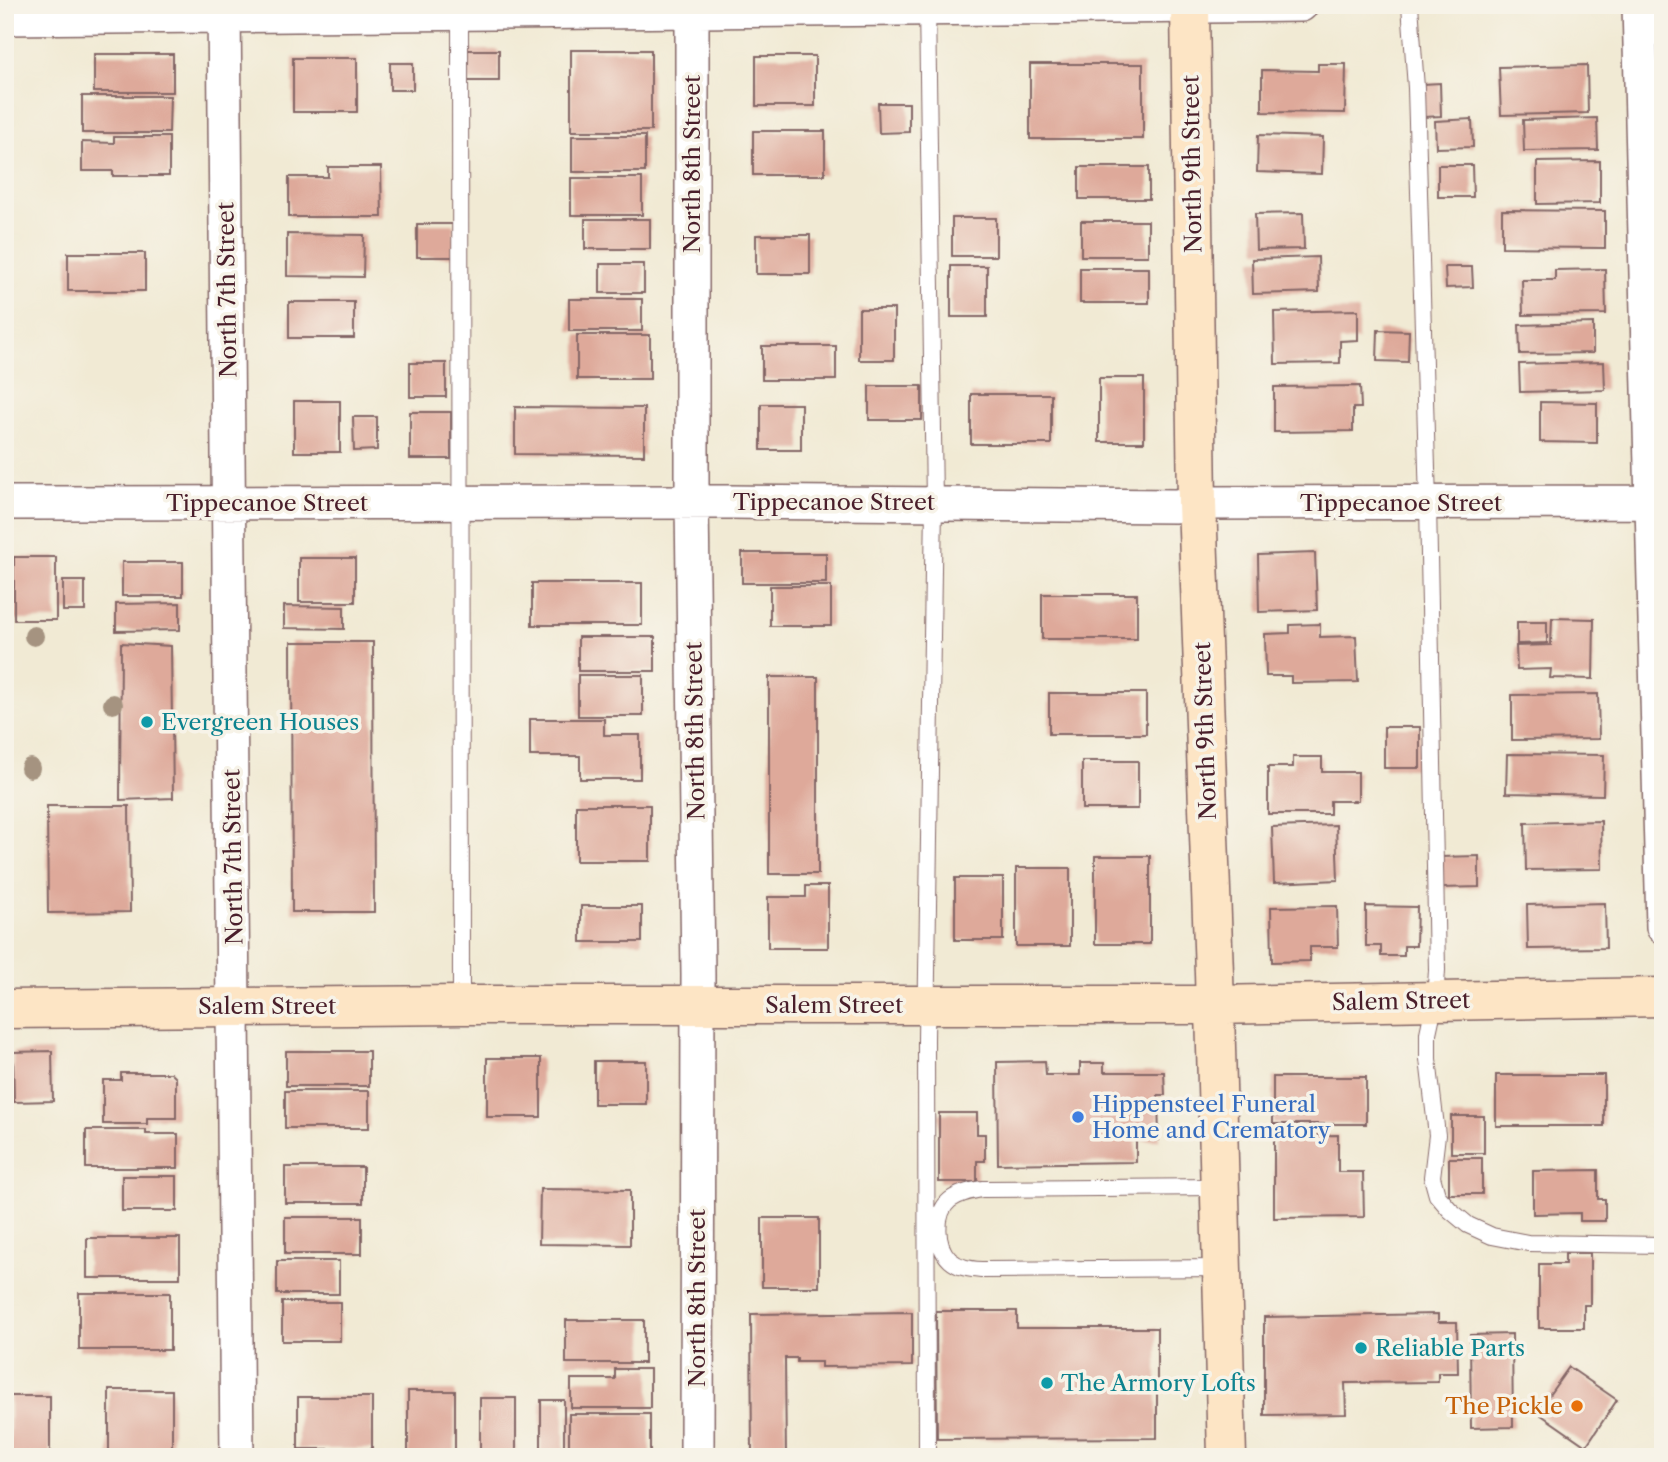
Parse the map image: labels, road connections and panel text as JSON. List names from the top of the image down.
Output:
{
  "streets": {
    "main road": ["North 9th Street", "Salem Street"],
    "street": ["North 8th Street", "North 7th Street", "Tippecanoe Street"]
  },
  "crossings": [
    ["North 8th Street", "Tippecanoe Street"],
    ["North 8th Street", "Salem Street"],
    ["North 9th Street", "Tippecanoe Street"],
    ["North 9th Street", "Salem Street"],
    ["North 7th Street", "Tippecanoe Street"],
    ["North 7th Street", "Salem Street"]
  ],
  "places": [
    "Evergreen Houses",
    "Hippensteel Funeral Home and Crematory",
    "Reliable Parts",
    "The Armory Lofts",
    "The Pickle"
  ]
}
